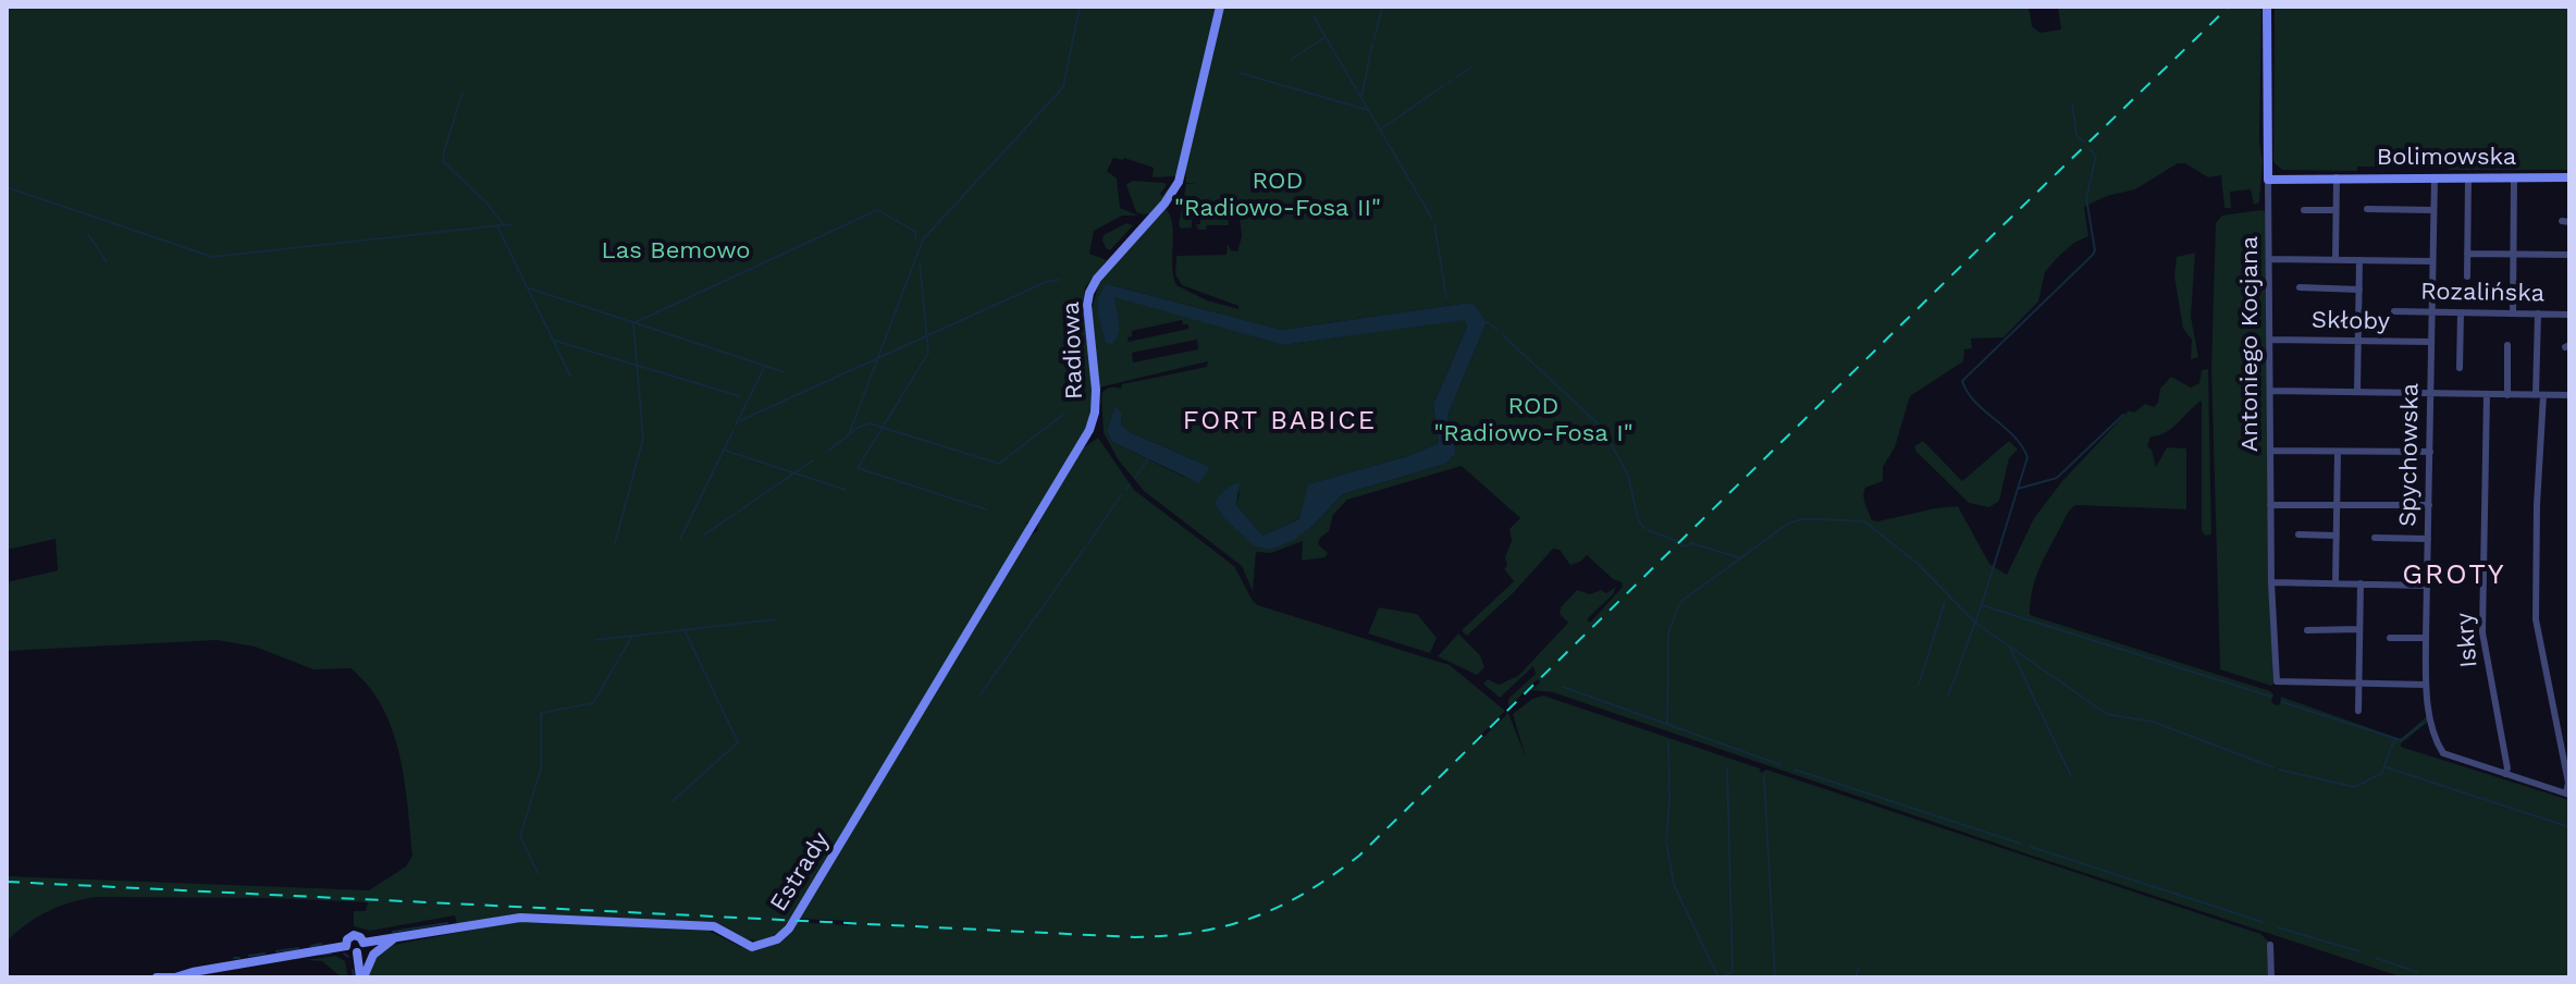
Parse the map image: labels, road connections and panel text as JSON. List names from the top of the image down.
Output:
{
  "streets": {
    "main road": [
      "Bolimowska",
      "Antoniego Kocjana",
      "Radiowa",
      "Estrady"
    ],
    "street": [
      "Rozalińska",
      "Skłoby",
      "Spychowska",
      "Iskry"
    ]
  },
  "crossings": [
    ["Bolimowska", "Antoniego Kocjana"],
    ["Bolimowska", "Spychowska"],
    ["Rozalińska", "Spychowska"],
    ["Skłoby", "Antoniego Kocjana"],
    ["Skłoby", "Spychowska"],
    ["Radiowa", "Estrady"],
    ["Spychowska", "Iskry"]
  ],
  "districts": ["FORT BABICE", "GROTY"],
  "parks": ["ROD \"Radiowo-Fosa II\"", "Las Bemowo", "ROD \"Radiowo-Fosa I\""]
}
